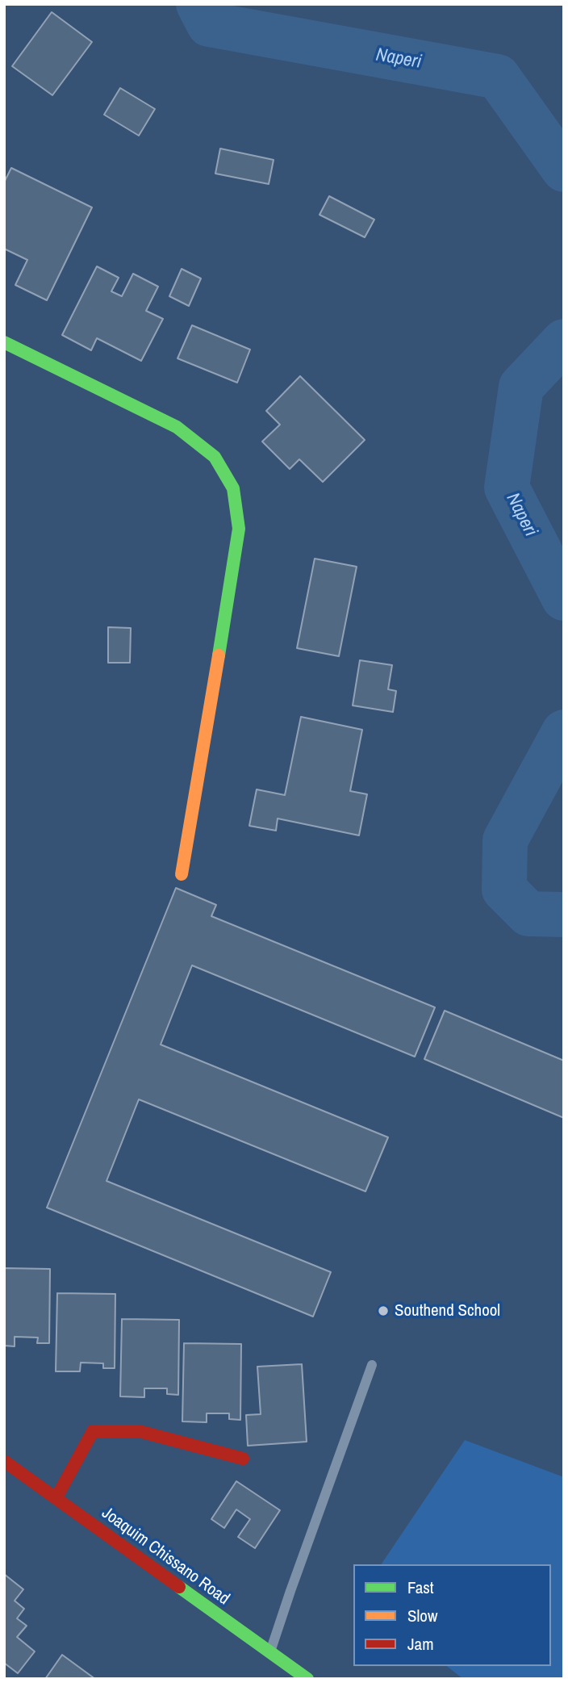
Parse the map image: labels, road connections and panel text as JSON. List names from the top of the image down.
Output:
{
  "streets": {
    "main road": ["Joaquim Chissano Road"]
  },
  "water": ["Naperi"],
  "places": ["Southend School"],
  "legend": ["Fast", "Slow", "Jam"]
}
